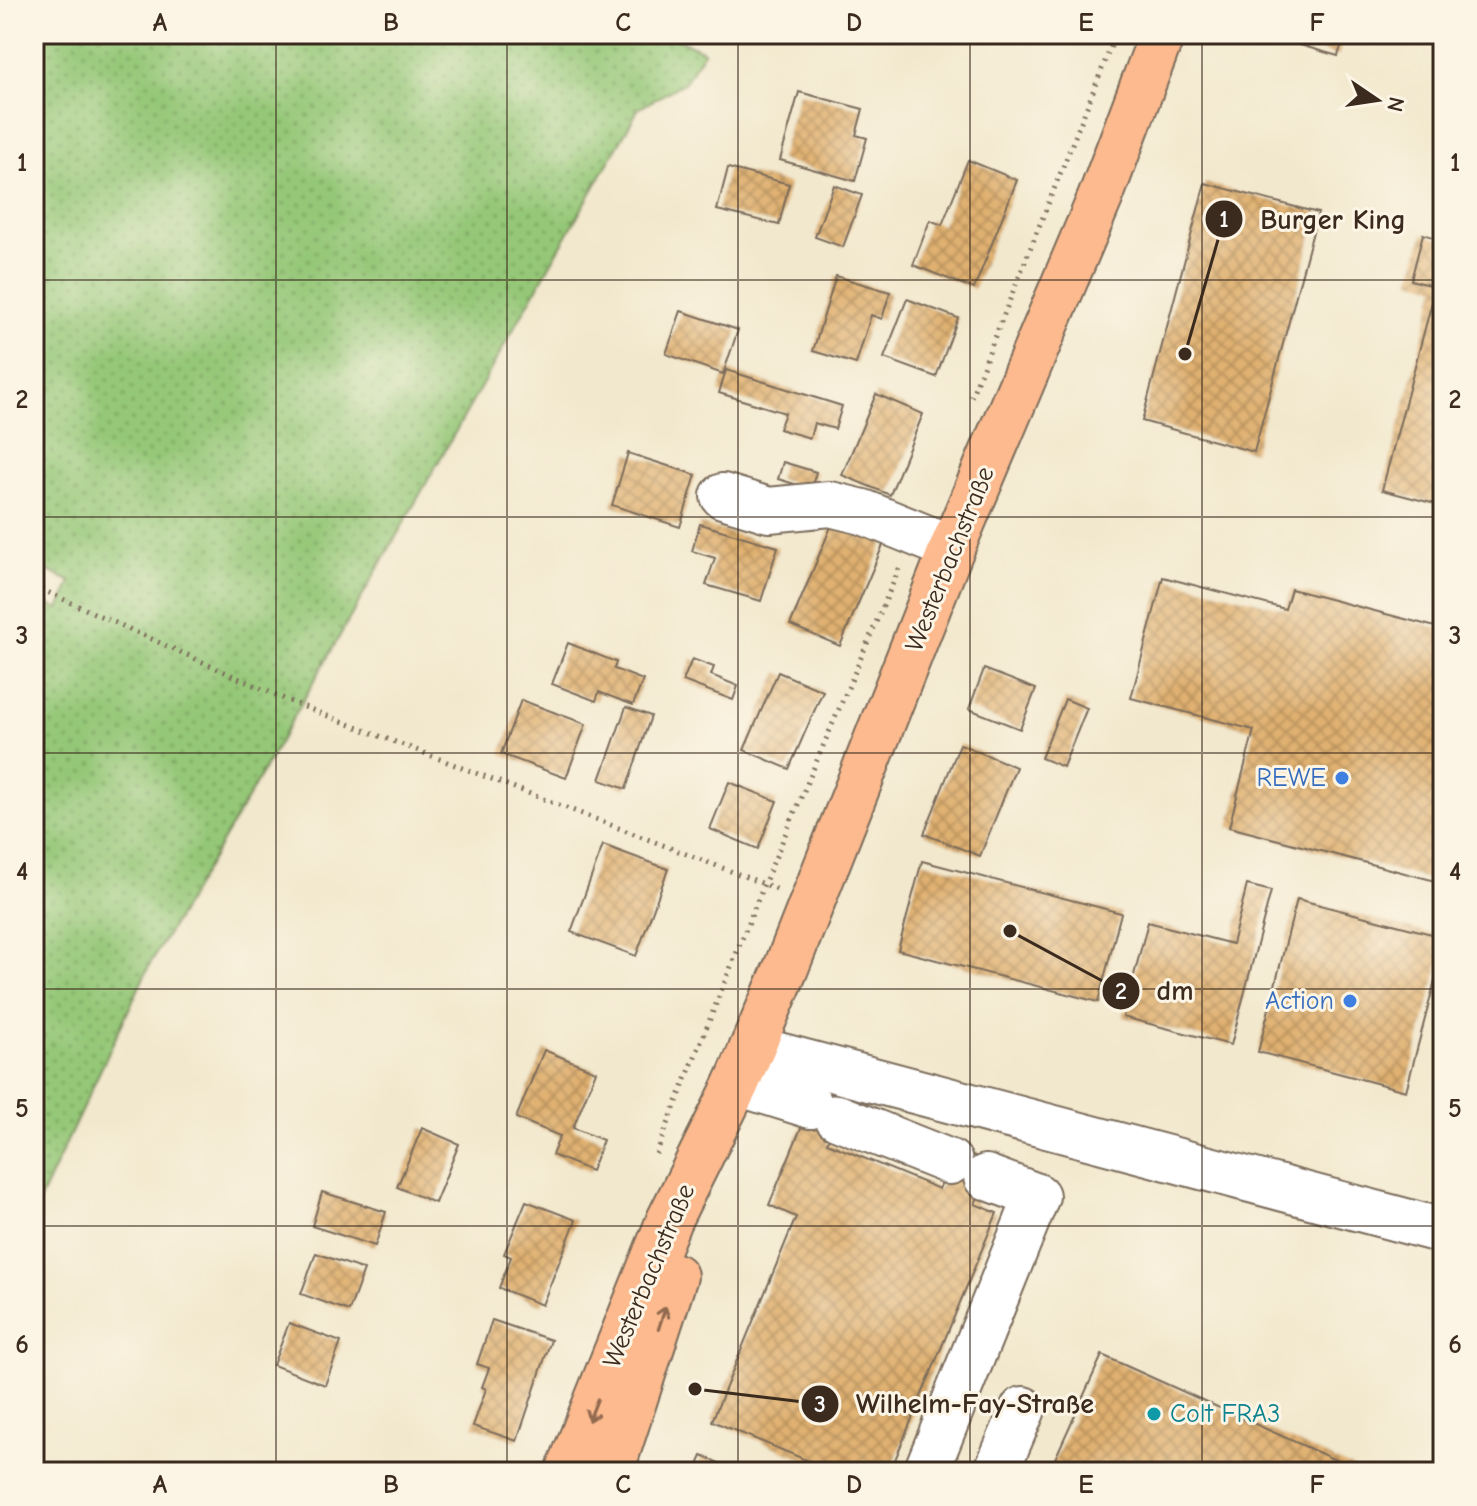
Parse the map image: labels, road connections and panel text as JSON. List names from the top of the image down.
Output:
{
  "streets": {
    "main road": ["Westerbachstraße"]
  },
  "places": [
    "Burger King",
    "REWE",
    "dm",
    "Action",
    "Wilhelm-Fay-Straße",
    "Colt FRA3"
  ],
  "north": "right",
  "grid": {
    "columns": [
      "A",
      "B",
      "C",
      "D",
      "E",
      "F"
    ],
    "rows": [
      "1",
      "2",
      "3",
      "4",
      "5",
      "6"
    ]
  }
}
